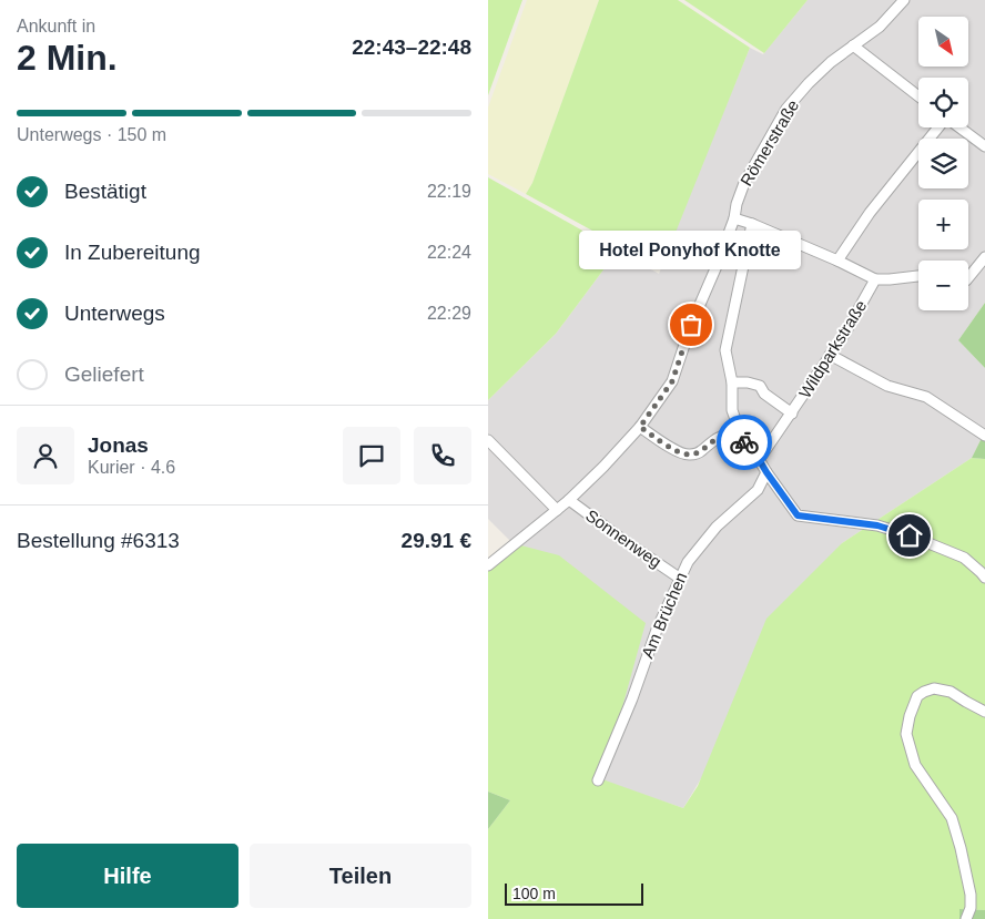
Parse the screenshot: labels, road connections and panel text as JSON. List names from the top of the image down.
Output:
{
  "streets": {
    "street": [
      "Römerstraße",
      "Wildparkstraße",
      "Sonnenweg",
      "Am Brüchen"
    ]
  },
  "crossings": [
    ["Römerstraße", "Sonnenweg"],
    ["Sonnenweg", "Am Brüchen"]
  ],
  "places": ["Hotel Ponyhof Knotte"],
  "scale_bar": "100 m",
  "north": "bottom right",
  "page": {
    "heading": ["2 Min.", "Ankunft in", "22:43–22:48"],
    "panel": [
      "Jonas",
      "Kurier · 4.6",
      "Bestellung #6313",
      "29.91 €"
    ],
    "map_buttons": ["+", "−"],
    "bar": "Unterwegs · 150 m",
    "list": [
      ["Bestätigt", "22:19"],
      ["In Zubereitung", "22:24"],
      ["Unterwegs", "22:29"],
      "Geliefert"
    ],
    "bubble": "Hotel Ponyhof Knotte",
    "buttons": ["Hilfe", "Teilen"],
    "scale": "100 m"
  }
}
